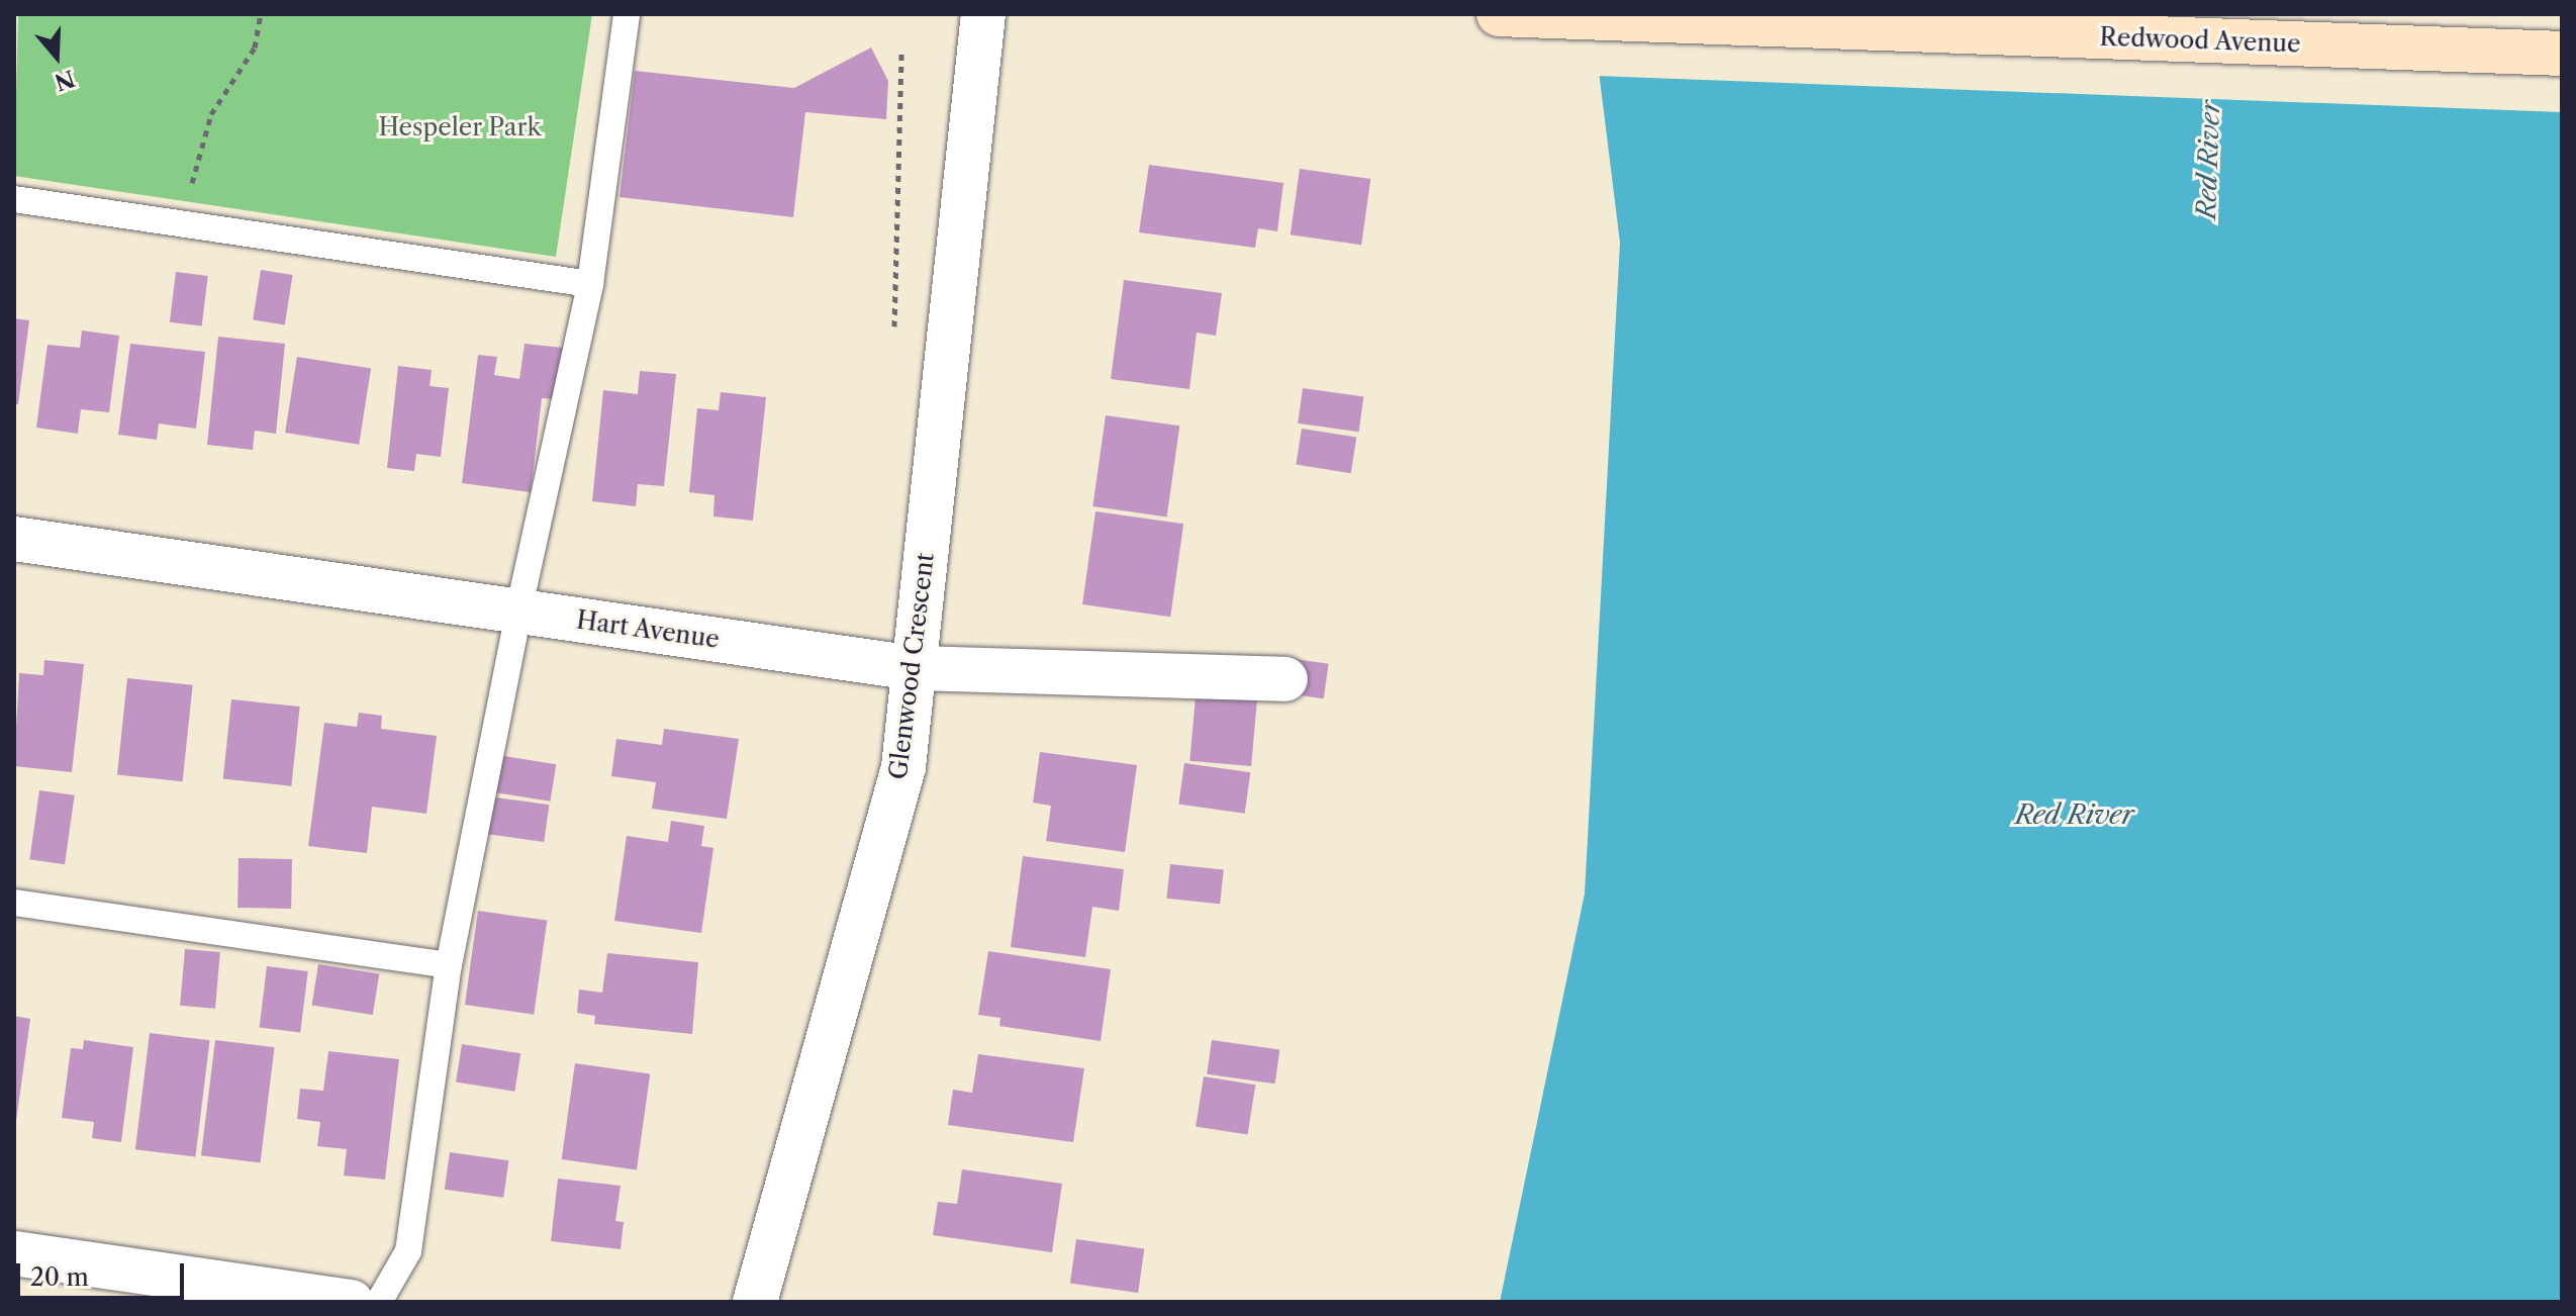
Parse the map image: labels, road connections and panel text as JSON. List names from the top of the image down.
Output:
{
  "streets": {
    "main road": ["Redwood Avenue"],
    "street": ["Hart Avenue", "Glenwood Crescent"]
  },
  "crossings": [
    ["Hart Avenue", "Glenwood Crescent"]
  ],
  "water": ["Red River"],
  "parks": ["Hespeler Park"],
  "scale_bar": "20 m",
  "north": "bottom"
}
